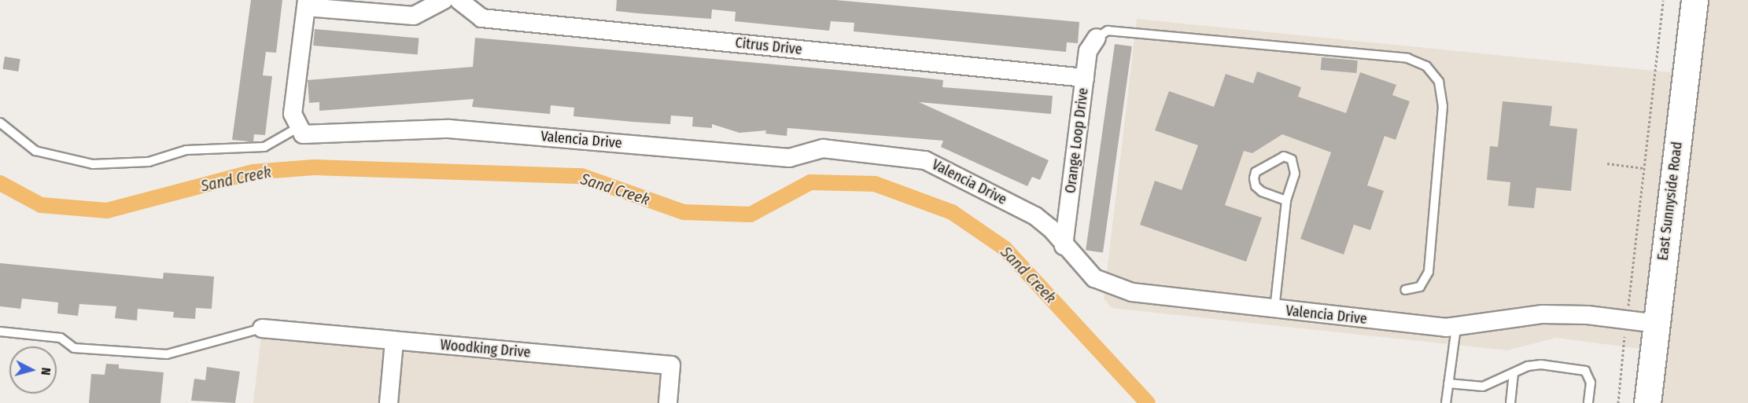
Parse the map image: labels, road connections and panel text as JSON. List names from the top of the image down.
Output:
{
  "streets": {
    "main road": ["East Sunnyside Road"],
    "street": [
      "Citrus Drive",
      "Valencia Drive",
      "Orange Loop Drive",
      "Woodking Drive"
    ]
  },
  "crossings": [
    ["Citrus Drive", "Orange Loop Drive"],
    ["Valencia Drive", "Orange Loop Drive"],
    ["Valencia Drive", "East Sunnyside Road"]
  ],
  "water": ["Sand Creek"],
  "north": "right"
}
